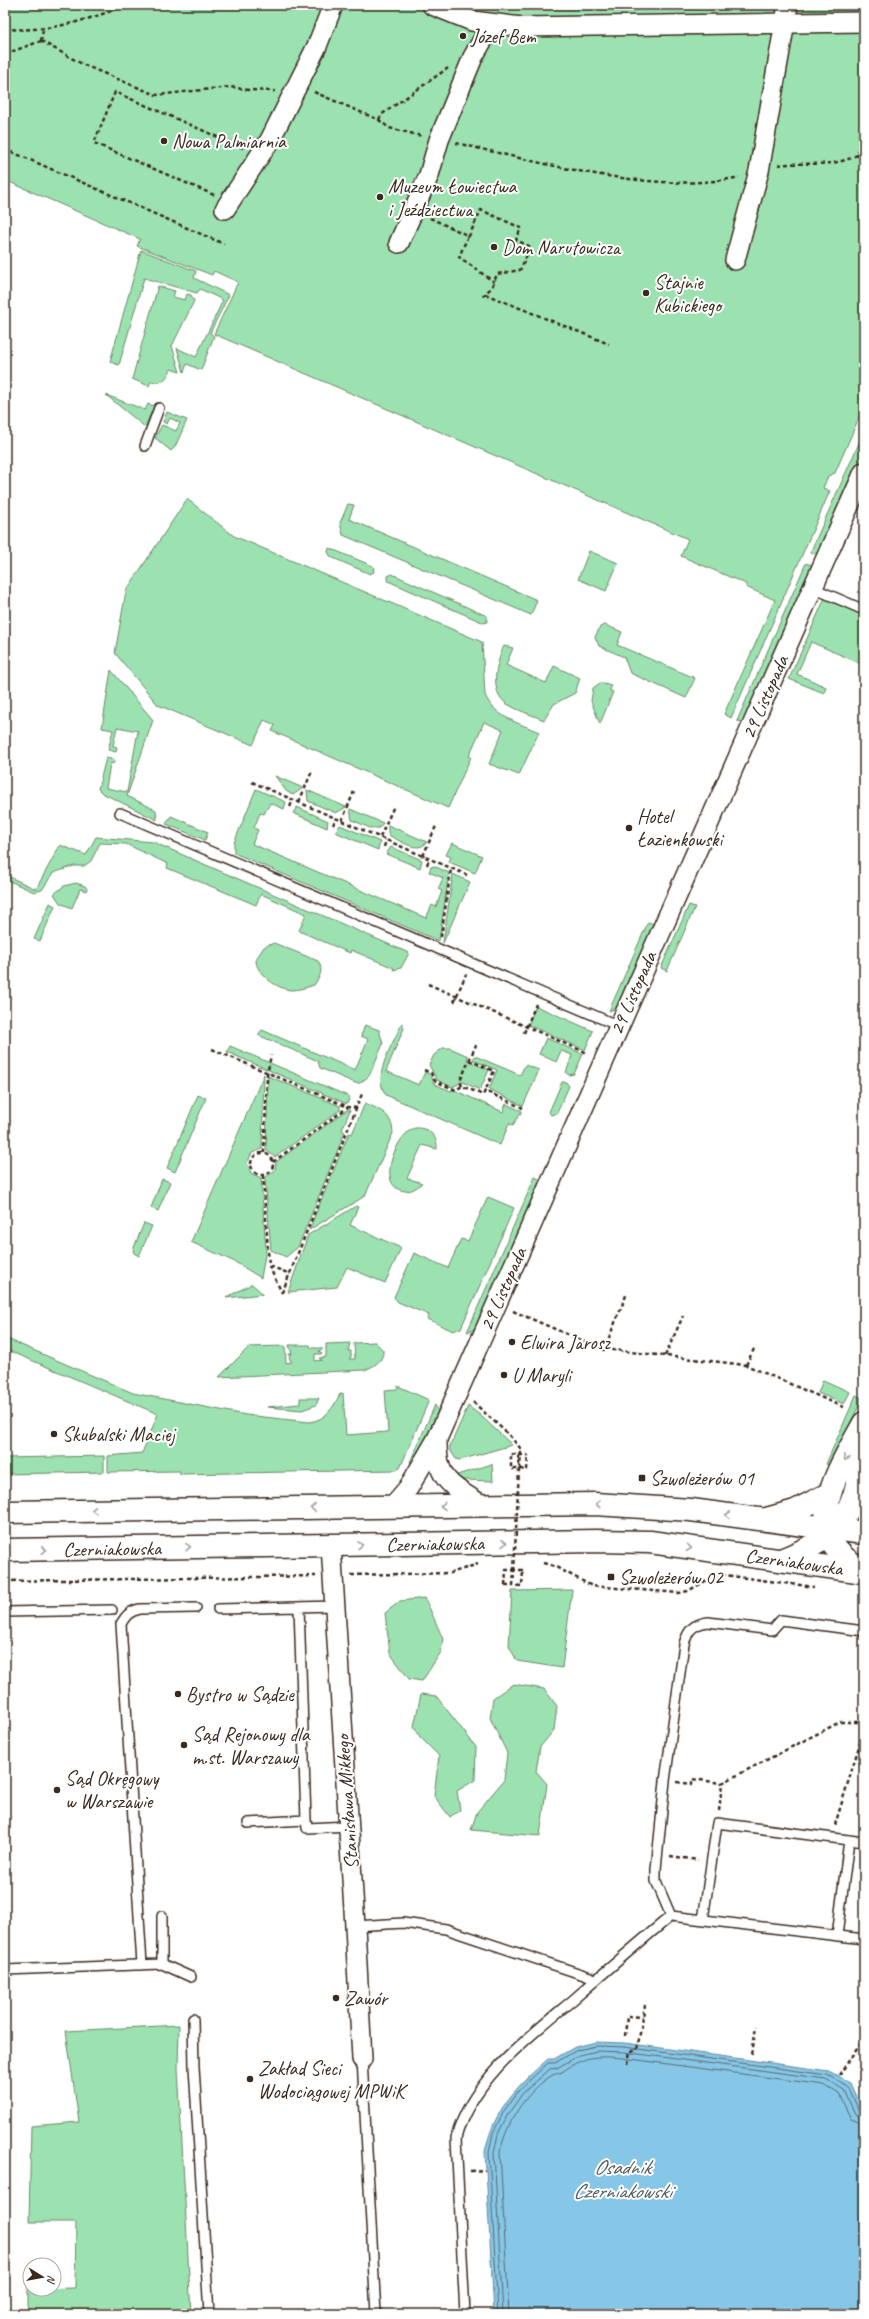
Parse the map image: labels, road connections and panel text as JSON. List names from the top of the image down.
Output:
{
  "streets": {
    "main road": ["Czerniakowska"],
    "street": ["29 Listopada", "Stanisława Mikkego"]
  },
  "crossings": [
    ["29 Listopada", "Czerniakowska"],
    ["Czerniakowska", "Stanisława Mikkego"]
  ],
  "water": ["Osadnik Czerniakowski"],
  "places": {
    "other": [
      "Józef Bem",
      "Nowa Palmiarnia",
      "Muzeum Łowiectwa i Jeździectwa",
      "Dom Narutowicza",
      "Stajnie Kubickiego",
      "Hotel Łazienkowski",
      "Elwira Jarosz",
      "U Maryli",
      "Skubalski Maciej",
      "Bystro w Sądzie",
      "Sąd Rejonowy dla m.st. Warszawy",
      "Sąd Okręgowy w Warszawie",
      "Zawór",
      "Zakład Sieci Wodociągowej MPWiK"
    ],
    "transit": ["Szwoleżerów 01", "Szwoleżerów 02"]
  },
  "north": "right"
}
